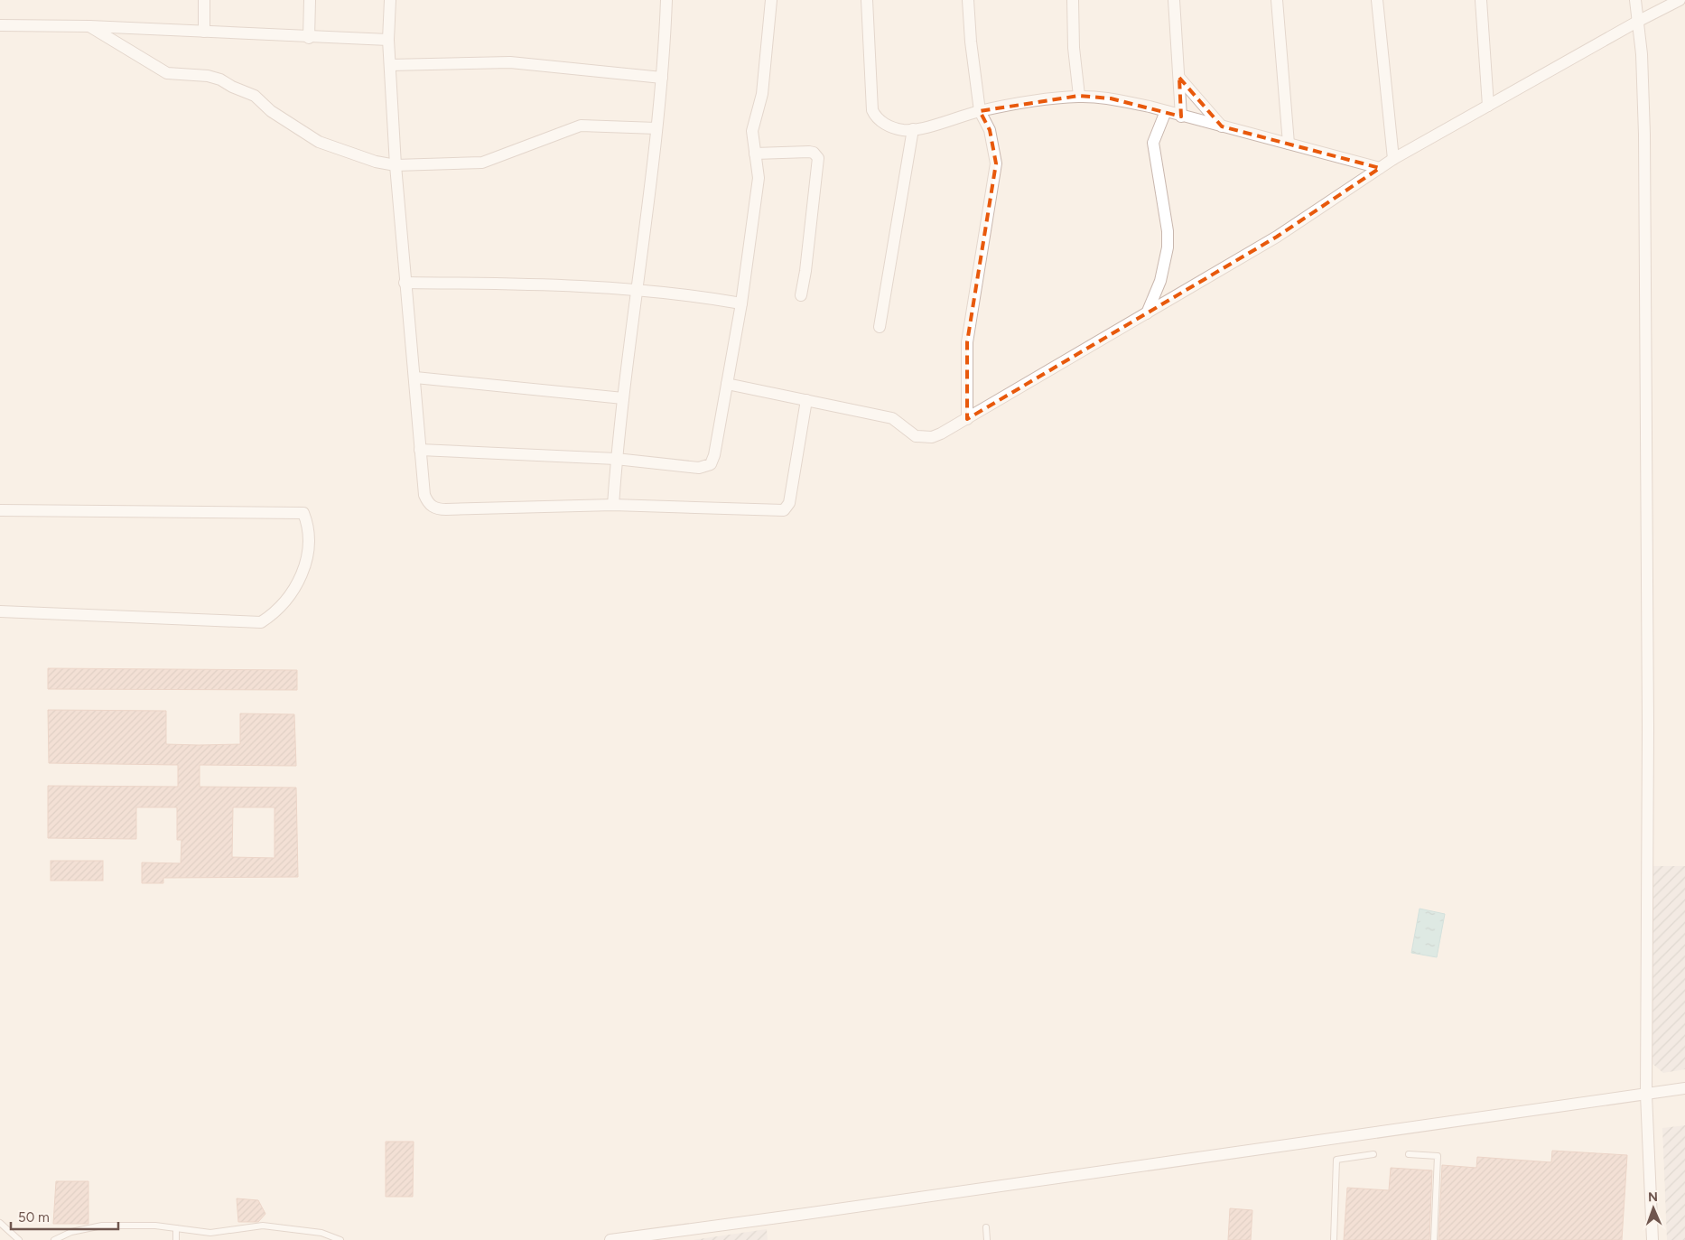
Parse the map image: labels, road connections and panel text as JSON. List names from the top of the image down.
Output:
{
  "scale_bar": "50 m",
  "north": "top"
}
